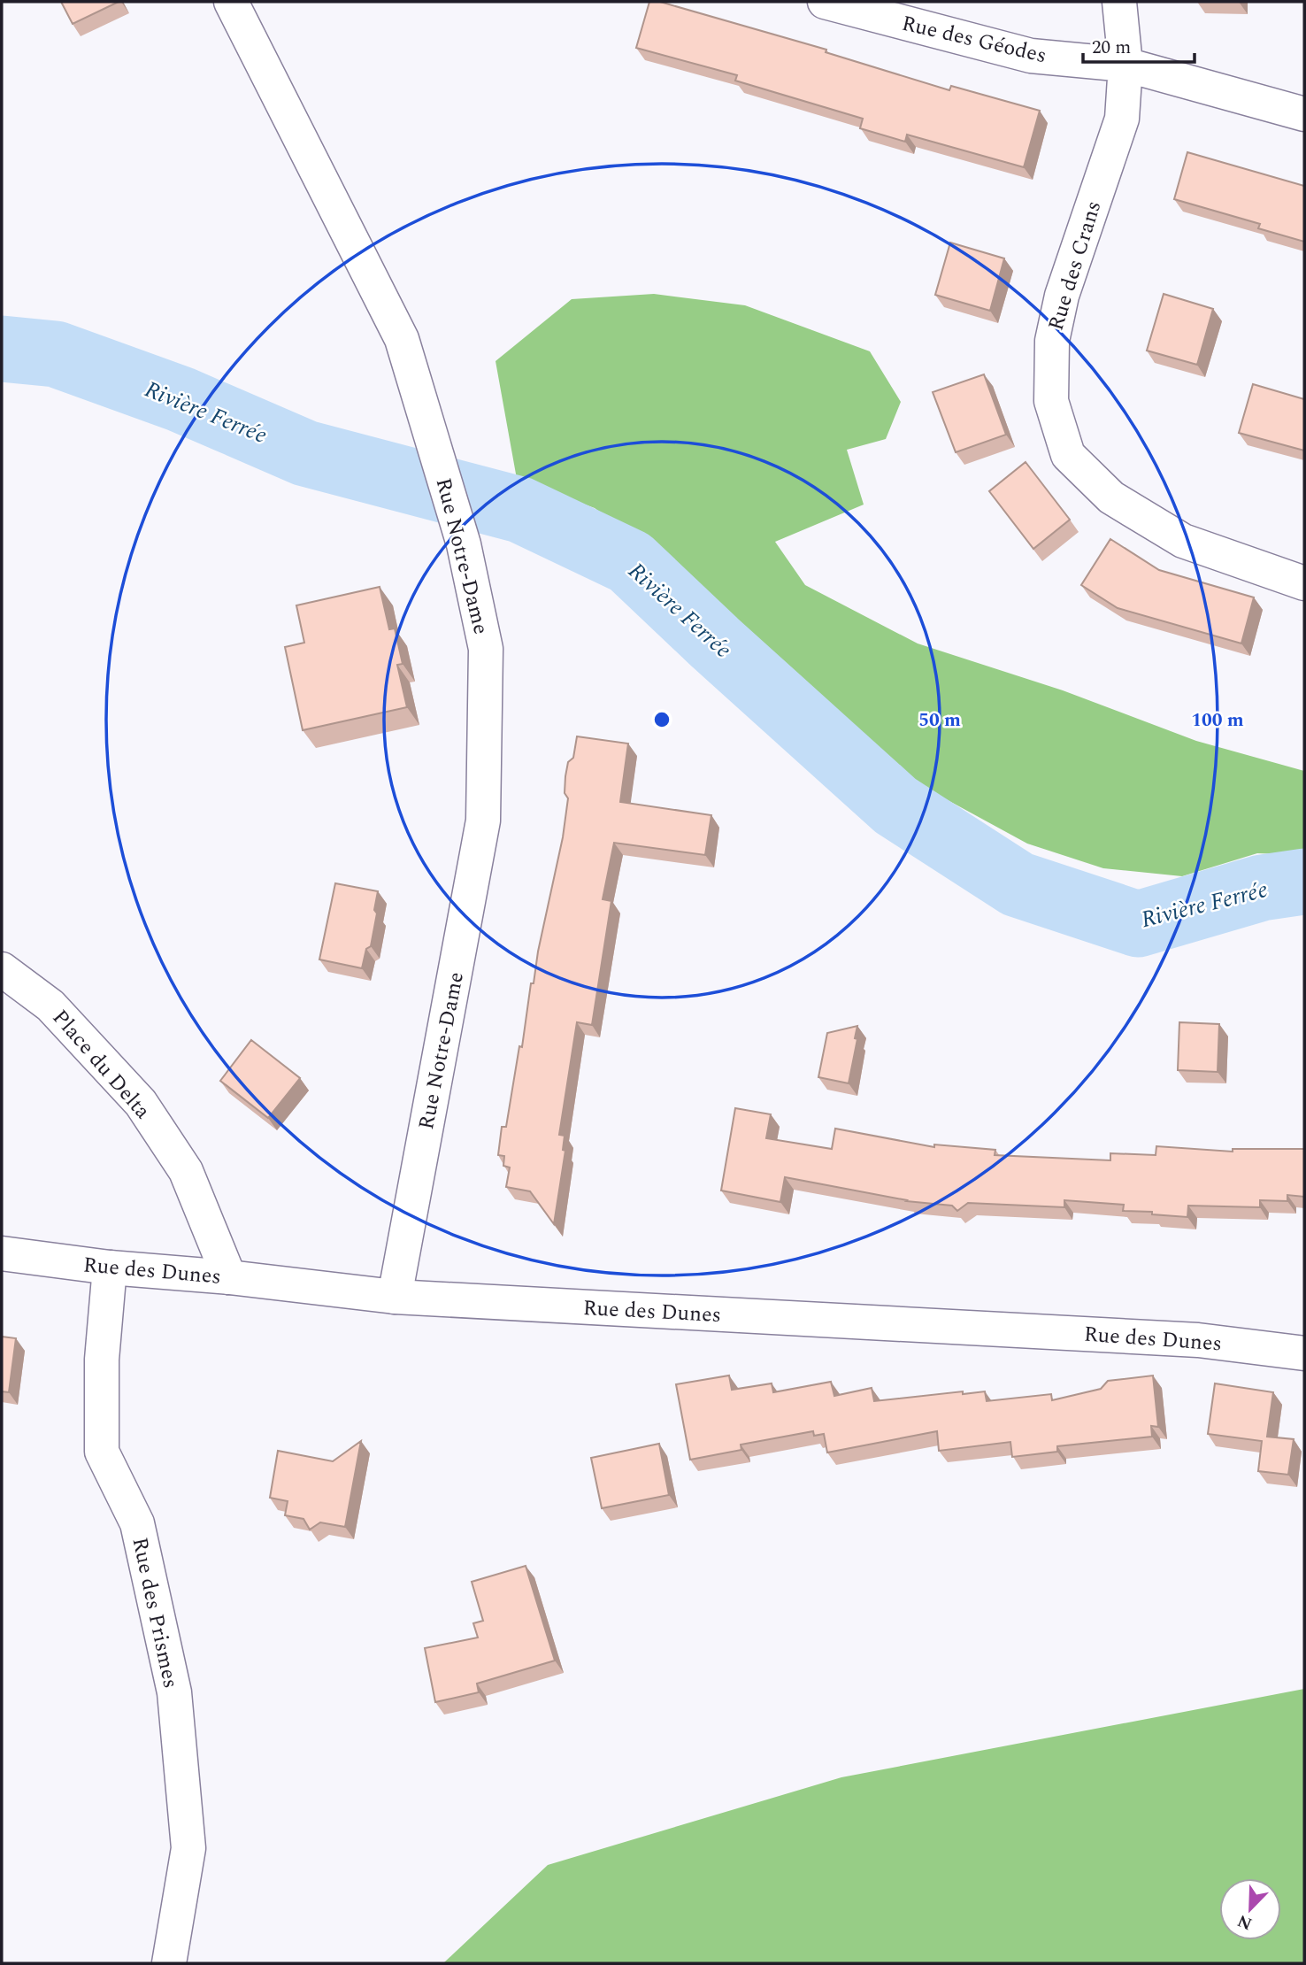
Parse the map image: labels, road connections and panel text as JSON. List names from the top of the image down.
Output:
{
  "streets": {
    "street": [
      "Rue des Géodes",
      "Rue des Crans",
      "Rue Notre-Dame",
      "Place du Delta",
      "Rue des Dunes",
      "Rue des Prismes"
    ]
  },
  "crossings": [
    ["Rue des Géodes", "Rue des Crans"],
    ["Rue Notre-Dame", "Rue des Dunes"],
    ["Place du Delta", "Rue des Dunes"],
    ["Rue des Dunes", "Rue des Prismes"]
  ],
  "water": ["Rivière Ferrée"],
  "scale_bar": "20 m",
  "north": "bottom left",
  "rings": ["50 m", "100 m"]
}
